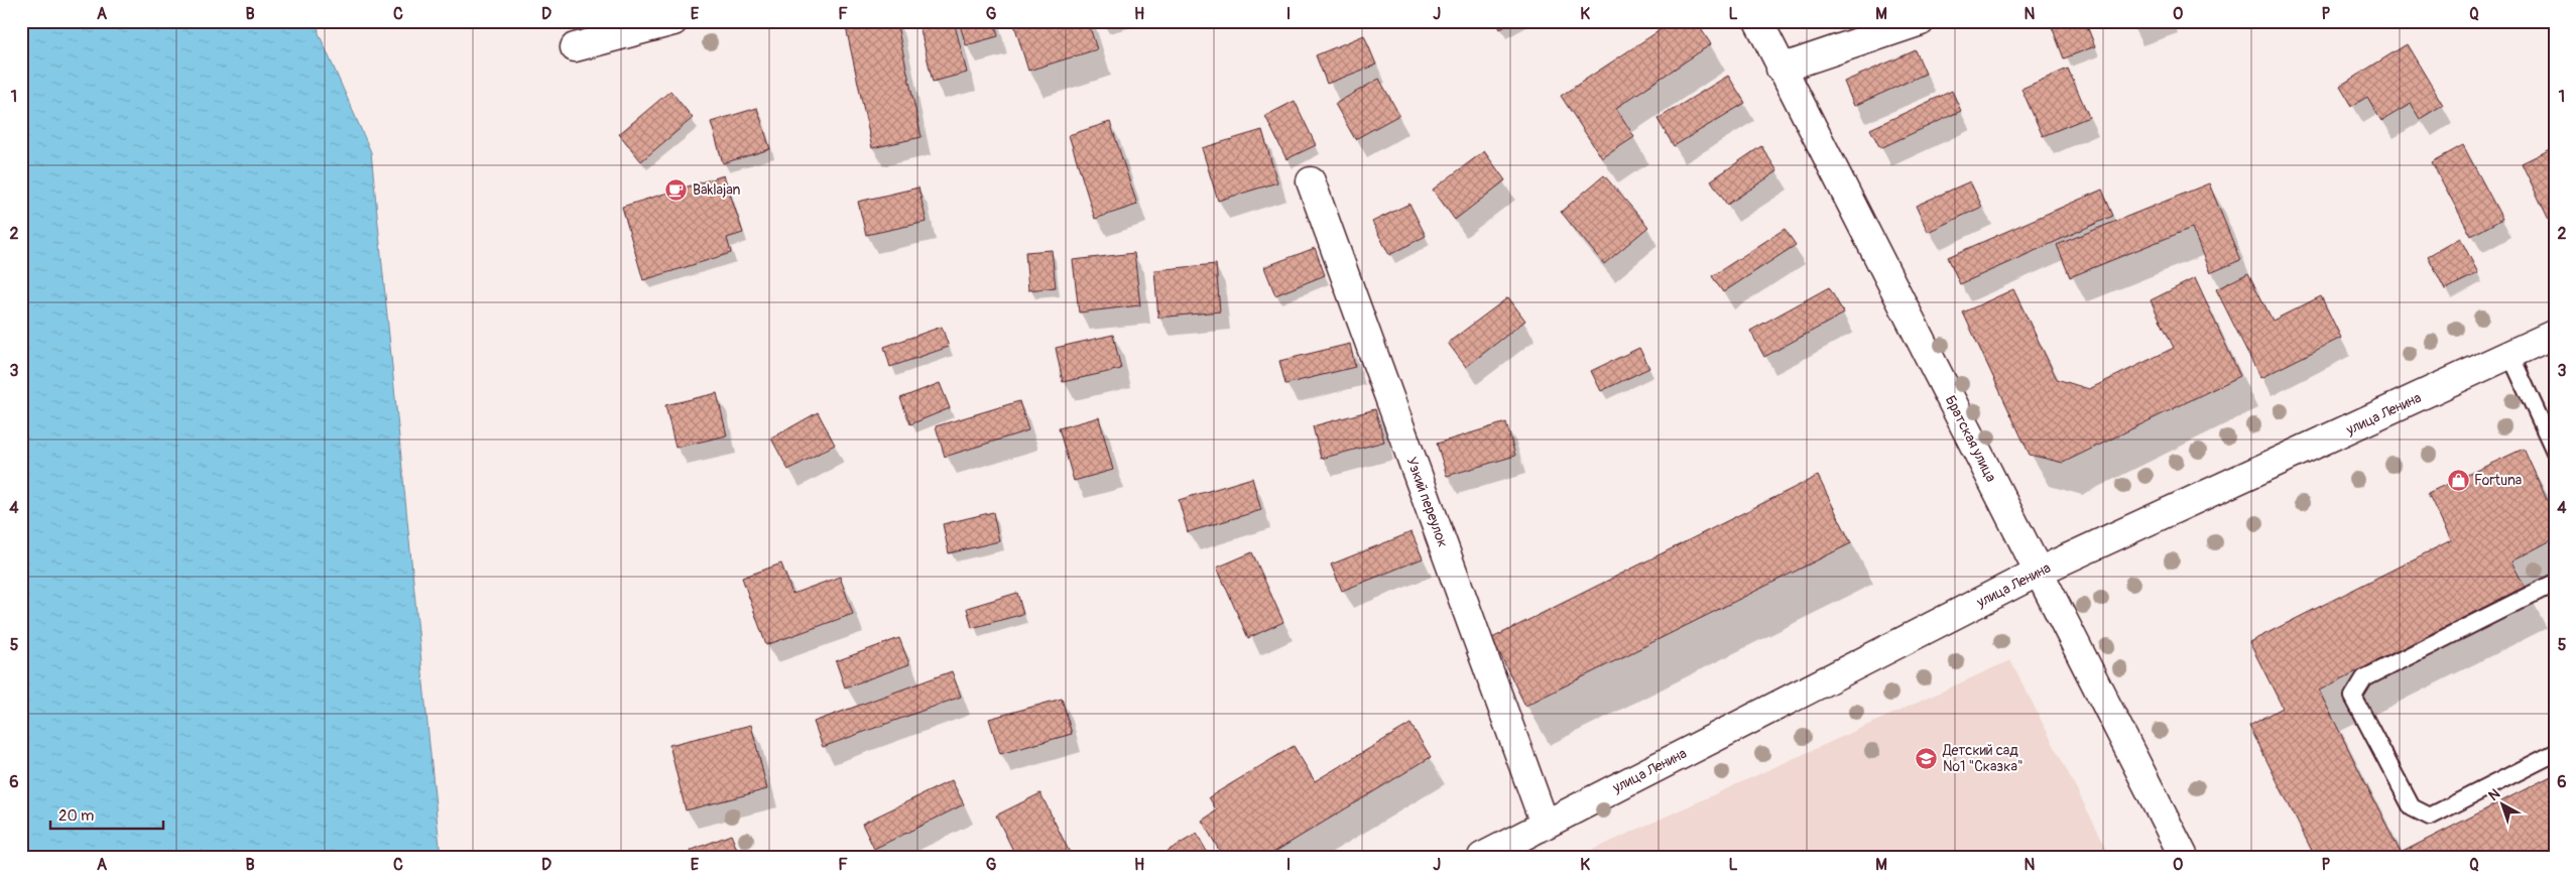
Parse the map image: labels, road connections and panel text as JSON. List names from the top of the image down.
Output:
{
  "streets": {
    "street": ["улица Ленина", "Братская улица", "Узкий переулок"]
  },
  "crossings": [
    ["улица Ленина", "Братская улица"],
    ["улица Ленина", "Узкий переулок"]
  ],
  "places": {
    "cafe": ["Baklajan"],
    "shop": ["Fortuna"],
    "school or university": ["Детский сад №1 \"Сказка\""]
  },
  "scale_bar": "20 m",
  "north": "top left",
  "grid": {
    "columns": [
      "A",
      "B",
      "C",
      "D",
      "E",
      "F",
      "G",
      "H",
      "I",
      "J",
      "K",
      "L",
      "M",
      "N",
      "O",
      "P",
      "Q"
    ],
    "rows": [
      "1",
      "2",
      "3",
      "4",
      "5",
      "6"
    ]
  }
}
